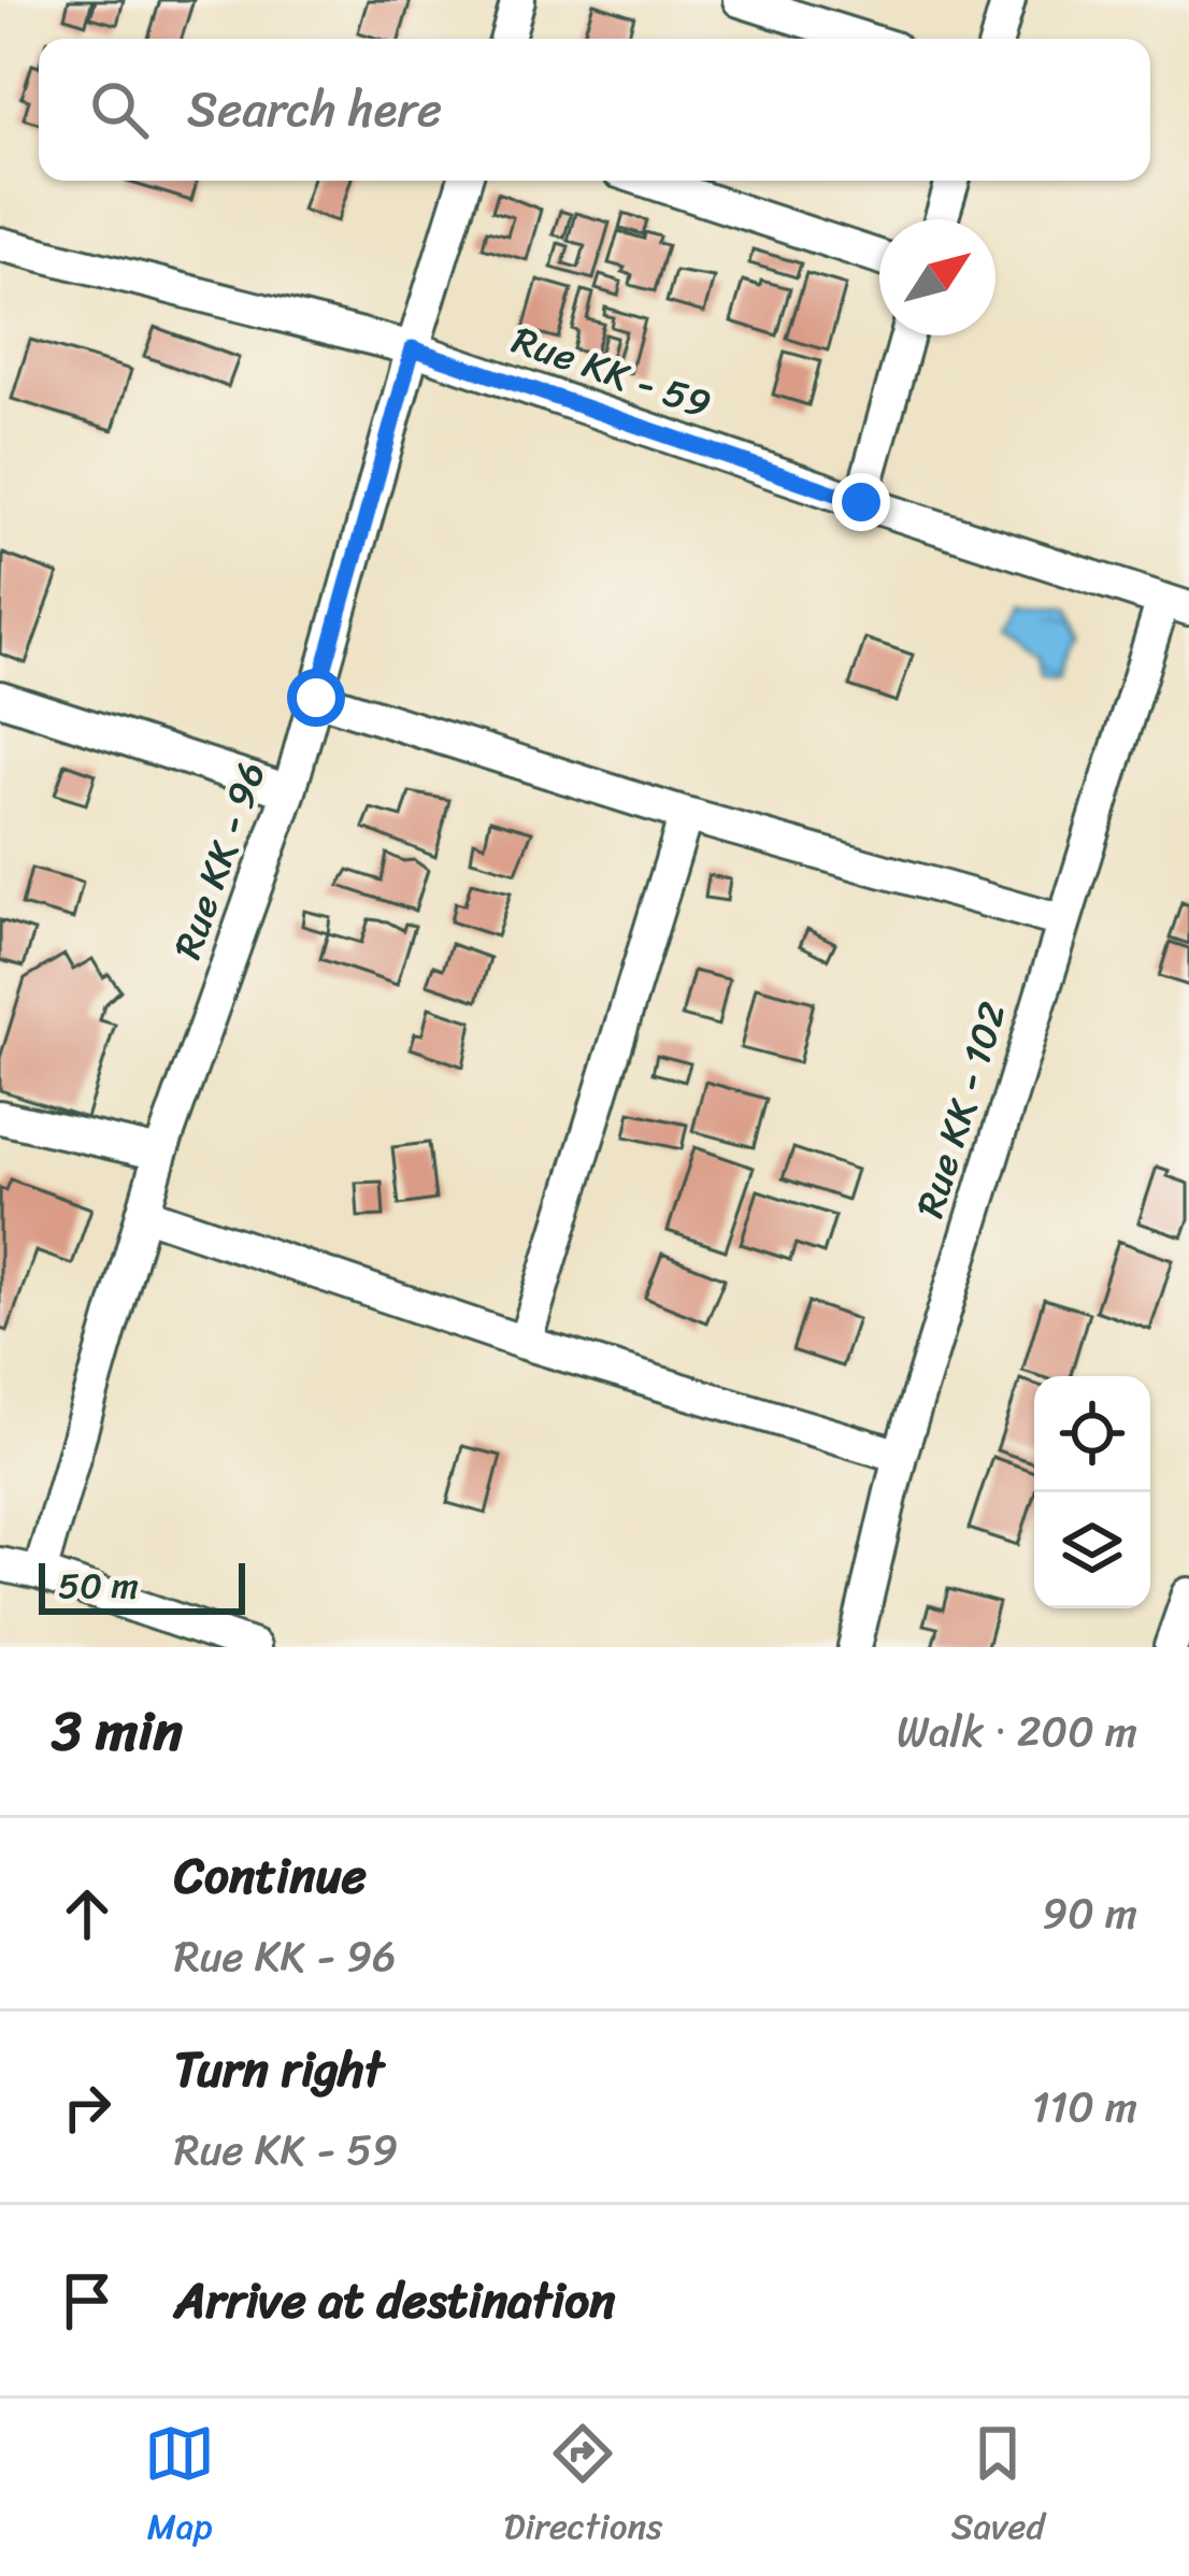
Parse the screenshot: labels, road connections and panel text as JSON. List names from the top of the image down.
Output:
{
  "streets": {
    "street": ["Rue KK - 59", "Rue KK - 96", "Rue KK - 102"]
  },
  "crossings": [
    ["Rue KK - 59", "Rue KK - 96"],
    ["Rue KK - 59", "Rue KK - 102"]
  ],
  "scale_bar": "50 m",
  "north": "top right",
  "page": {
    "search": "Search here",
    "scale": "50 m",
    "heading": ["3 min", "Walk · 200 m"],
    "list": [
      ["Continue", "Rue KK - 96", "90 m"],
      ["Turn right", "Rue KK - 59", "110 m"],
      "Arrive at destination"
    ],
    "nav": ["Map", "Directions", "Saved"]
  }
}
